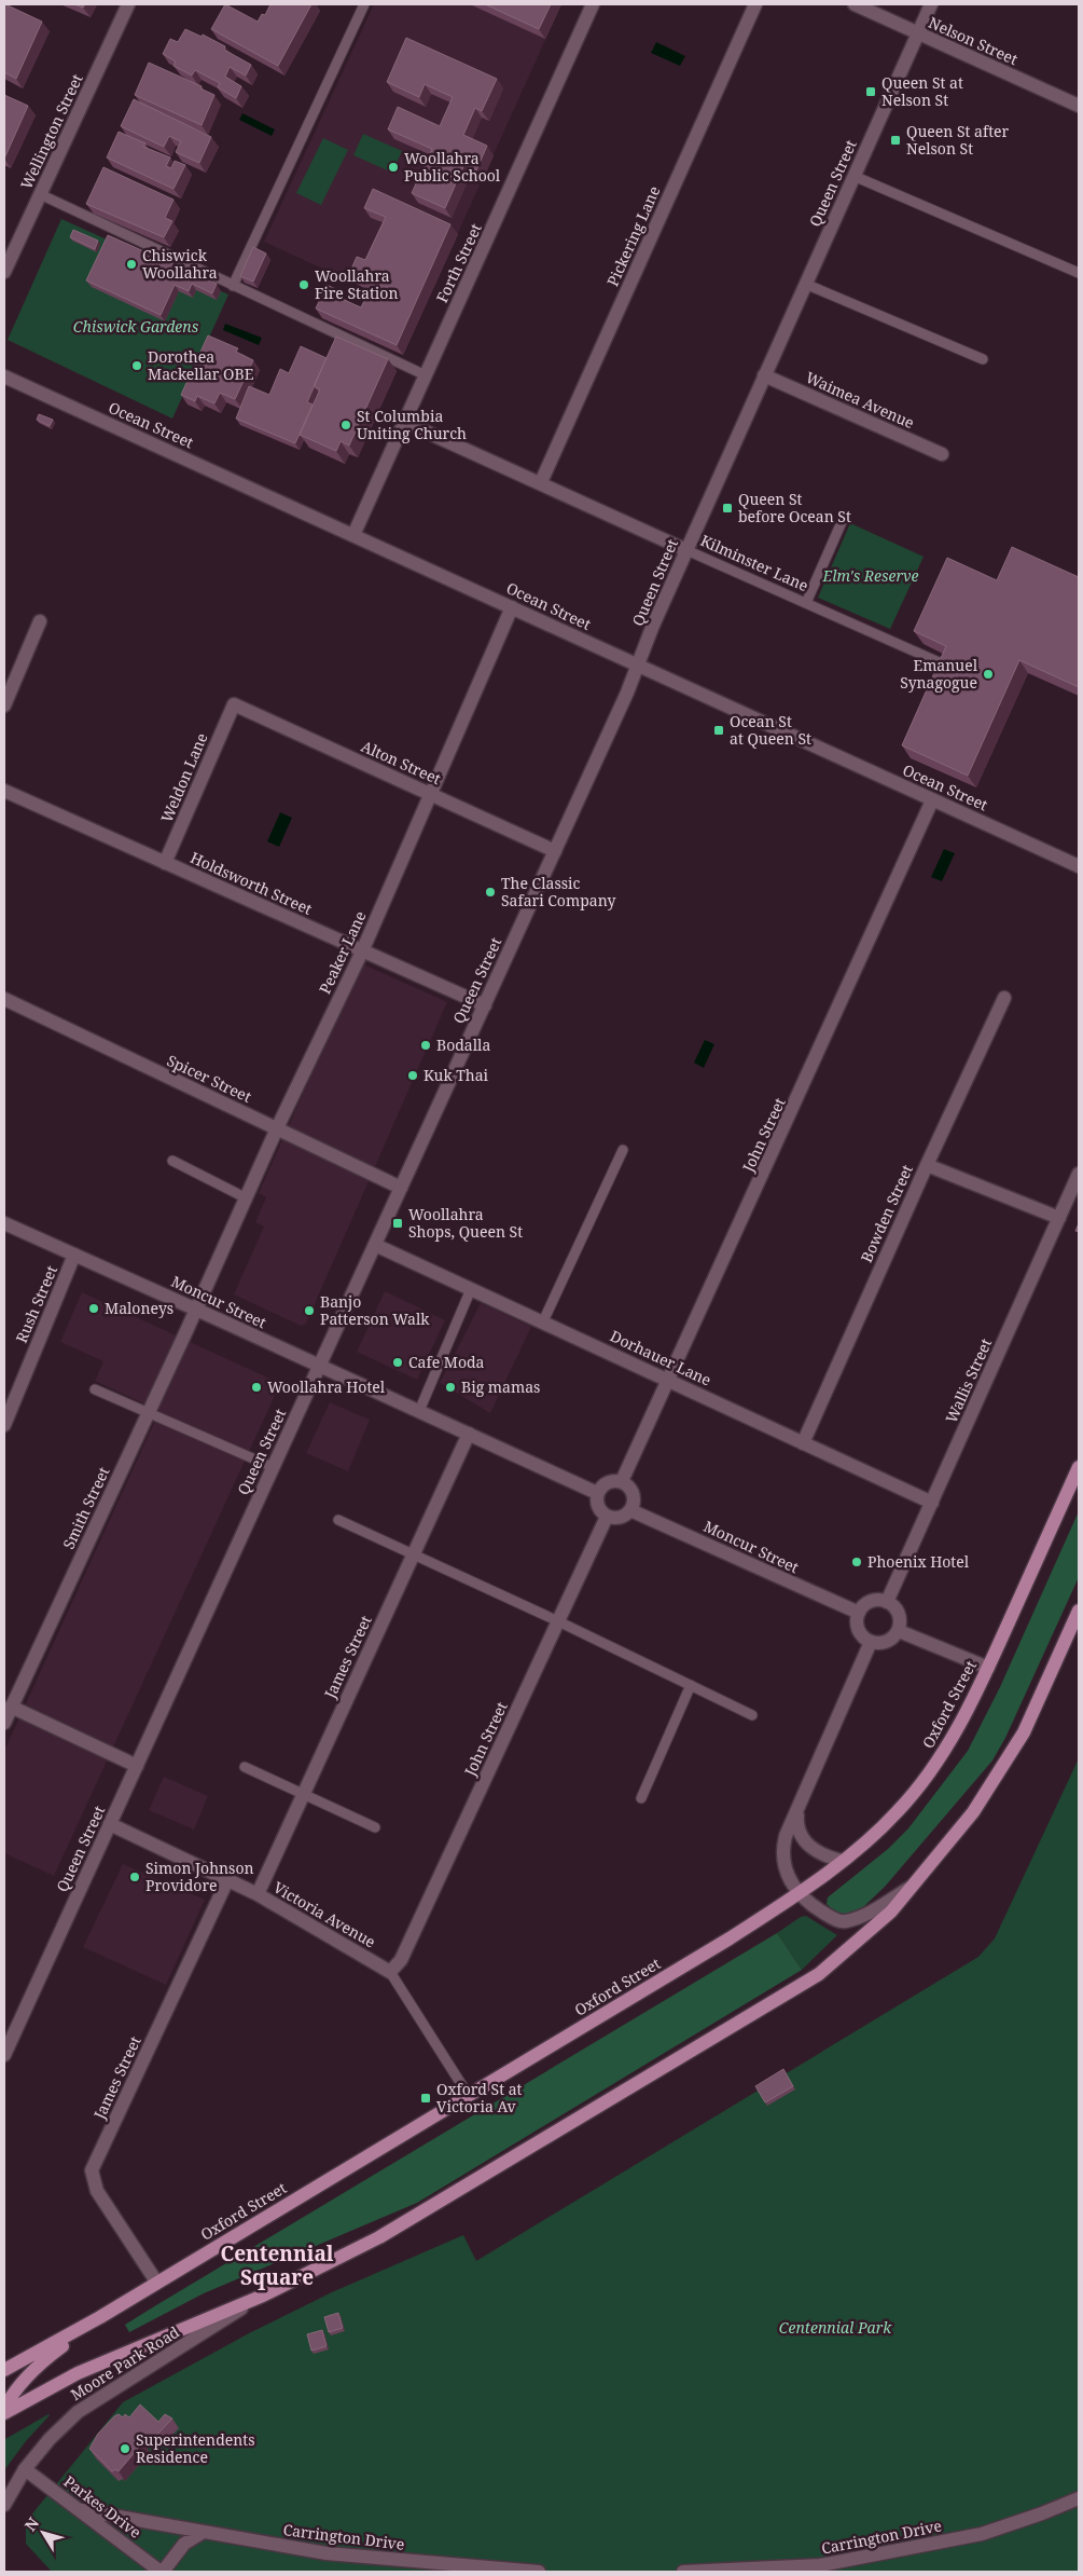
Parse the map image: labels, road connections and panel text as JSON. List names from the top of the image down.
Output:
{
  "streets": {
    "main road": ["Oxford Street"],
    "street": [
      "Nelson Street",
      "Wellington Street",
      "Queen Street",
      "Pickering Lane",
      "Forth Street",
      "Waimea Avenue",
      "Ocean Street",
      "Kilminster Lane",
      "Alton Street",
      "Weldon Lane",
      "Holdsworth Street",
      "Peaker Lane",
      "Spicer Street",
      "John Street",
      "Bowden Street",
      "Moncur Street",
      "Rush Street",
      "Dorhauer Lane",
      "Wallis Street",
      "Smith Street",
      "James Street",
      "Victoria Avenue",
      "Moore Park Road",
      "Parkes Drive",
      "Carrington Drive"
    ]
  },
  "crossings": [
    ["Nelson Street", "Queen Street"],
    ["Queen Street", "Waimea Avenue"],
    ["Queen Street", "Ocean Street"],
    ["Queen Street", "Kilminster Lane"],
    ["Queen Street", "Alton Street"],
    ["Queen Street", "Holdsworth Street"],
    ["Queen Street", "Spicer Street"],
    ["Queen Street", "Moncur Street"],
    ["Queen Street", "Dorhauer Lane"],
    ["Queen Street", "Victoria Avenue"],
    ["Pickering Lane", "Kilminster Lane"],
    ["Forth Street", "Ocean Street"],
    ["Forth Street", "Kilminster Lane"],
    ["Ocean Street", "Peaker Lane"],
    ["Ocean Street", "John Street"],
    ["Alton Street", "Weldon Lane"],
    ["Alton Street", "Peaker Lane"],
    ["Weldon Lane", "Holdsworth Street"],
    ["Holdsworth Street", "Peaker Lane"],
    ["Peaker Lane", "Spicer Street"],
    ["Peaker Lane", "Moncur Street"],
    ["Peaker Lane", "Smith Street"],
    ["John Street", "Moncur Street"],
    ["John Street", "Dorhauer Lane"],
    ["John Street", "Victoria Avenue"],
    ["Bowden Street", "Dorhauer Lane"],
    ["Moncur Street", "Rush Street"],
    ["Moncur Street", "Wallis Street"],
    ["Moncur Street", "Smith Street"],
    ["Moncur Street", "James Street"],
    ["Dorhauer Lane", "Wallis Street"],
    ["James Street", "Oxford Street"],
    ["James Street", "Victoria Avenue"],
    ["Oxford Street", "Victoria Avenue"],
    ["Moore Park Road", "Parkes Drive"],
    ["Parkes Drive", "Carrington Drive"]
  ],
  "districts": ["Centennial Square"],
  "parks": ["Chiswick Gardens", "Elm's Reserve", "Centennial Park"],
  "places": {
    "transit": [
      "Queen St at Nelson St",
      "Queen St after Nelson St",
      "Queen St before Ocean St",
      "Ocean St at Queen St",
      "Woollahra Shops, Queen St",
      "Oxford St at Victoria Av"
    ],
    "other": [
      "Woollahra Public School",
      "Chiswick Woollahra",
      "Woollahra Fire Station",
      "Dorothea Mackellar OBE",
      "St Columbia Uniting Church",
      "Emanuel Synagogue",
      "The Classic Safari Company",
      "Bodalla",
      "Kuk Thai",
      "Maloneys",
      "Banjo Patterson Walk",
      "Cafe Moda",
      "Woollahra Hotel",
      "Big mamas",
      "Phoenix Hotel",
      "Simon Johnson Providore",
      "Superintendents Residence"
    ]
  },
  "north": "top left"
}
